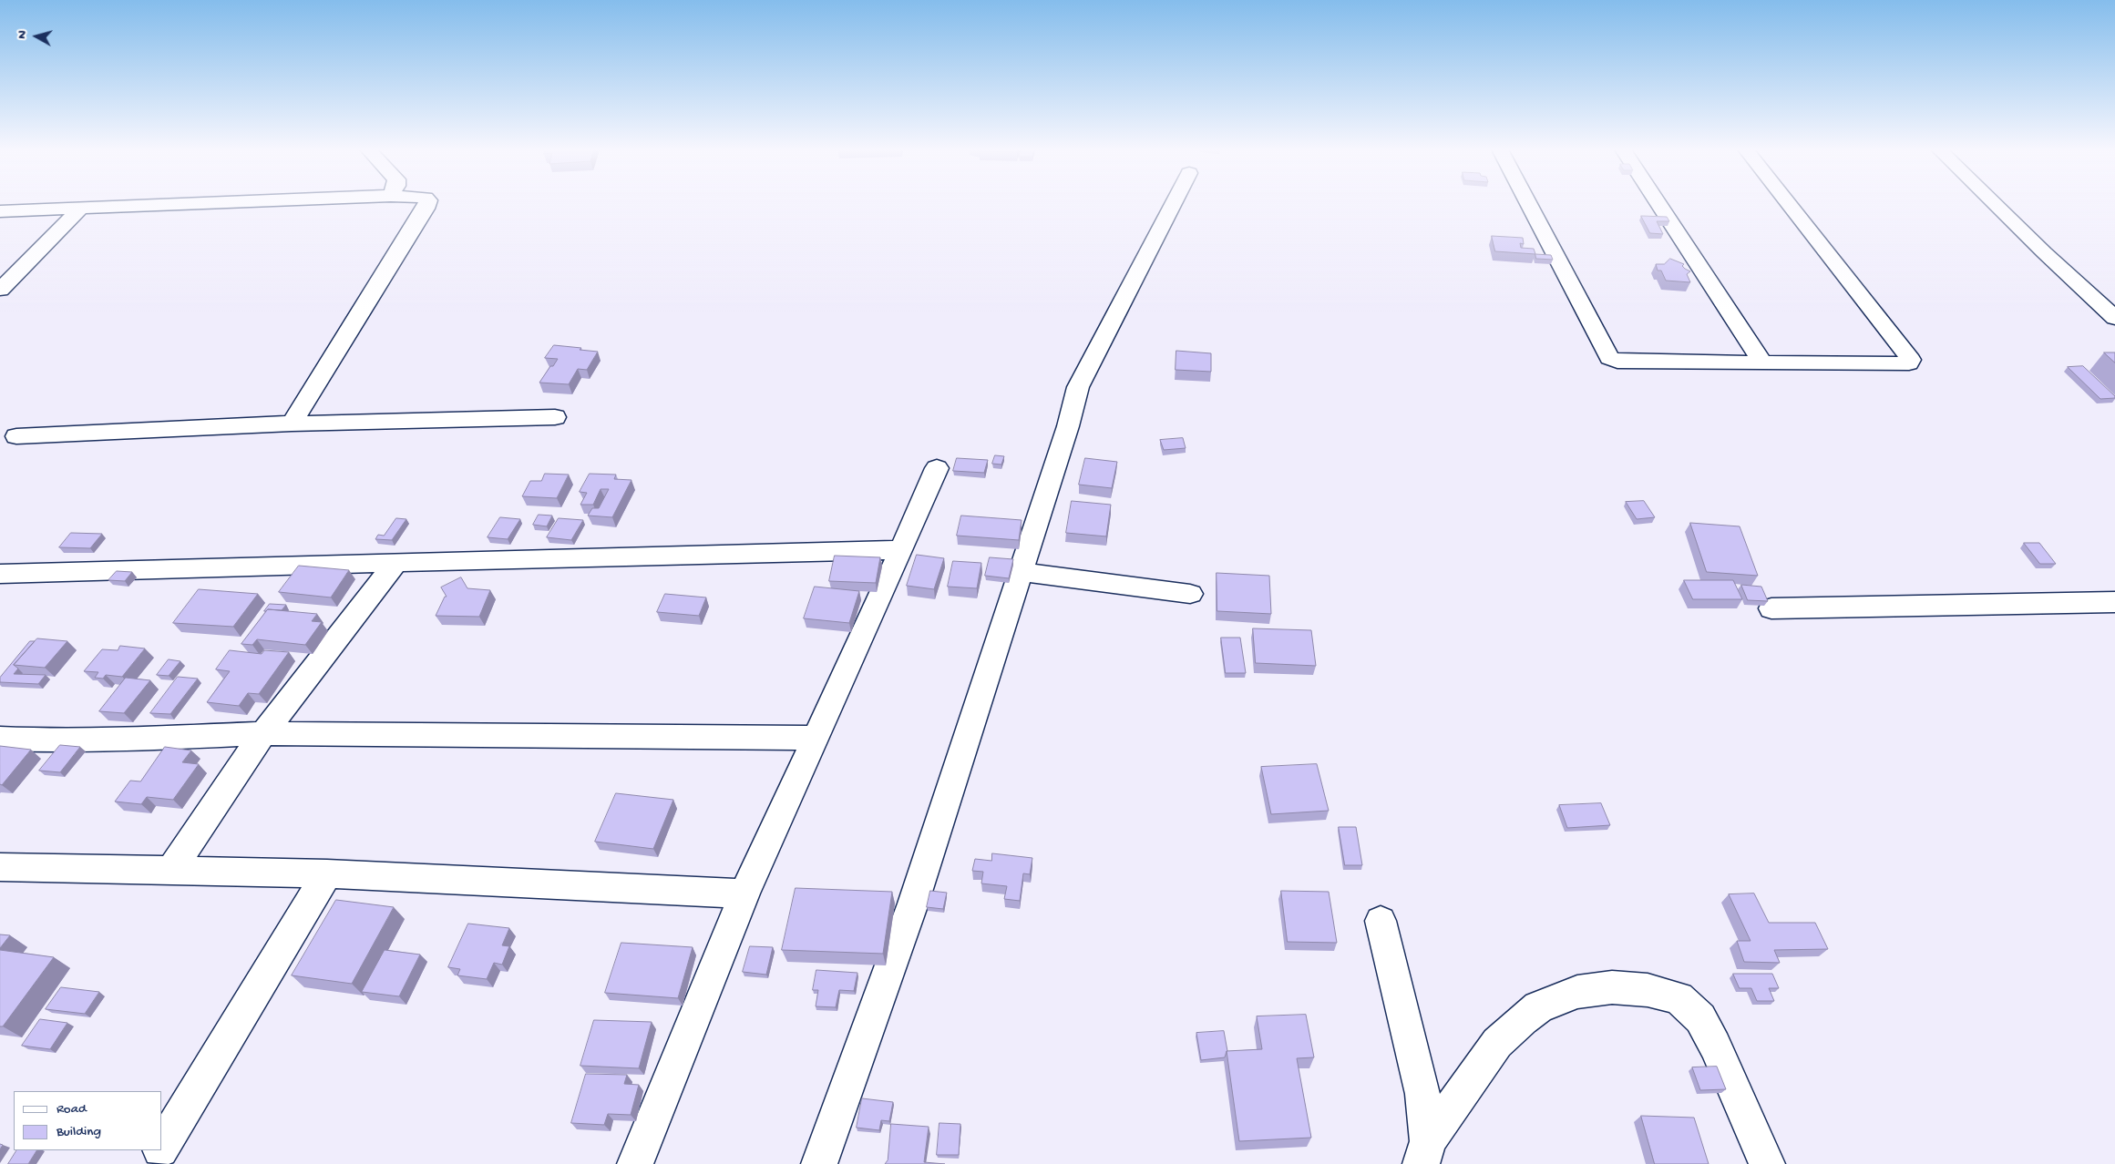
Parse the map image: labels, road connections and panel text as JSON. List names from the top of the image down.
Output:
{
  "legend": ["Road", "Building"],
  "north": "left"
}
